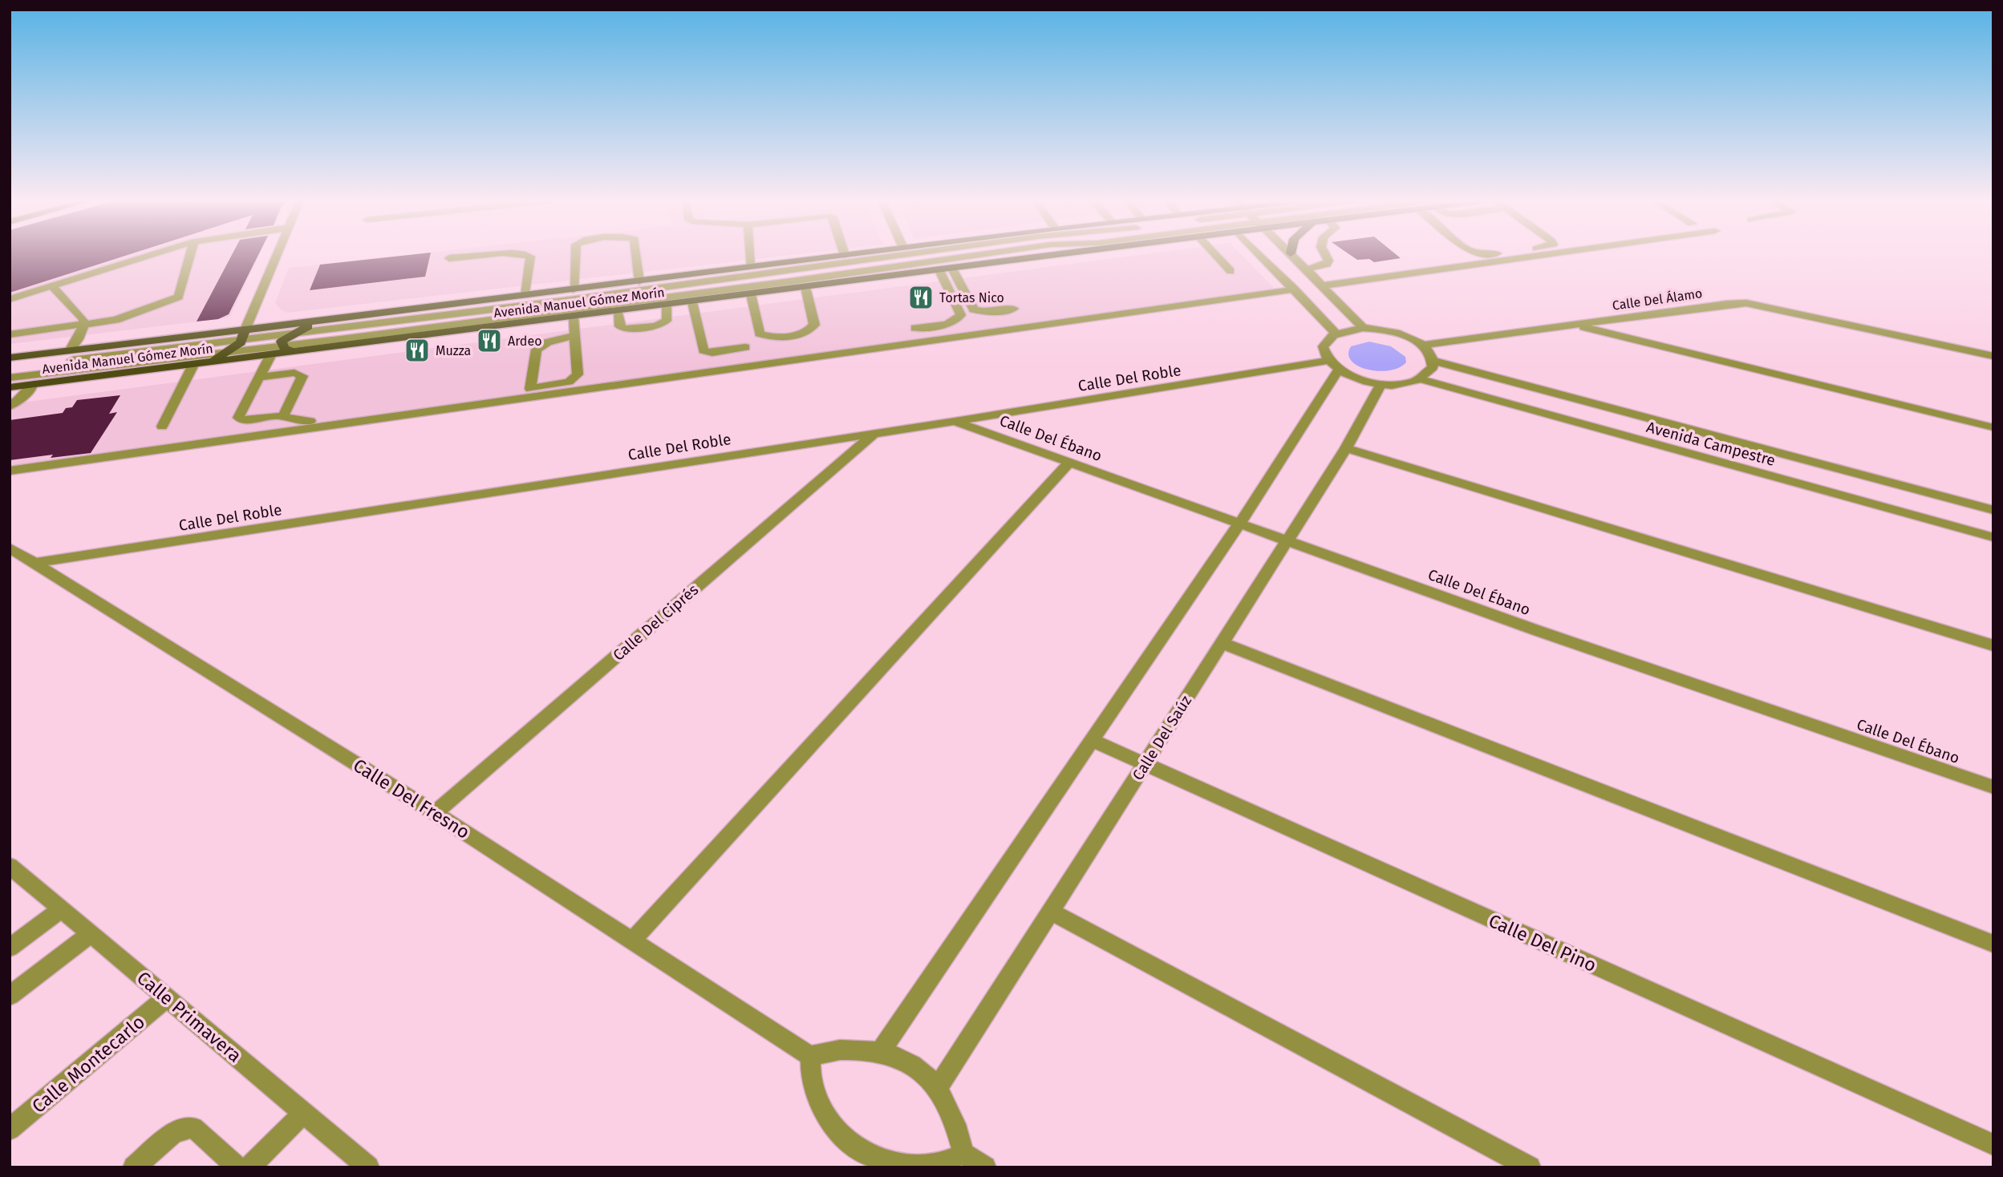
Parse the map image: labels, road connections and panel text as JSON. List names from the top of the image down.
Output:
{
  "streets": {
    "main road": ["Avenida Manuel Gómez Morín"],
    "street": [
      "Calle Del Álamo",
      "Calle Del Roble",
      "Calle Del Ébano",
      "Avenida Campestre",
      "Calle Del Ciprés",
      "Calle Del Saúz",
      "Calle Del Fresno",
      "Calle Del Pino",
      "Calle Primavera",
      "Calle Montecarlo"
    ]
  },
  "crossings": [
    ["Calle Del Roble", "Calle Del Ébano"],
    ["Calle Del Roble", "Calle Del Ciprés"],
    ["Calle Del Roble", "Calle Del Fresno"],
    ["Calle Del Ébano", "Calle Del Saúz"],
    ["Calle Del Ciprés", "Calle Del Fresno"],
    ["Calle Del Saúz", "Calle Del Pino"],
    ["Calle Primavera", "Calle Montecarlo"]
  ],
  "places": {
    "restaurant": ["Tortas Nico", "Ardeo", "Muzza"]
  }
}
